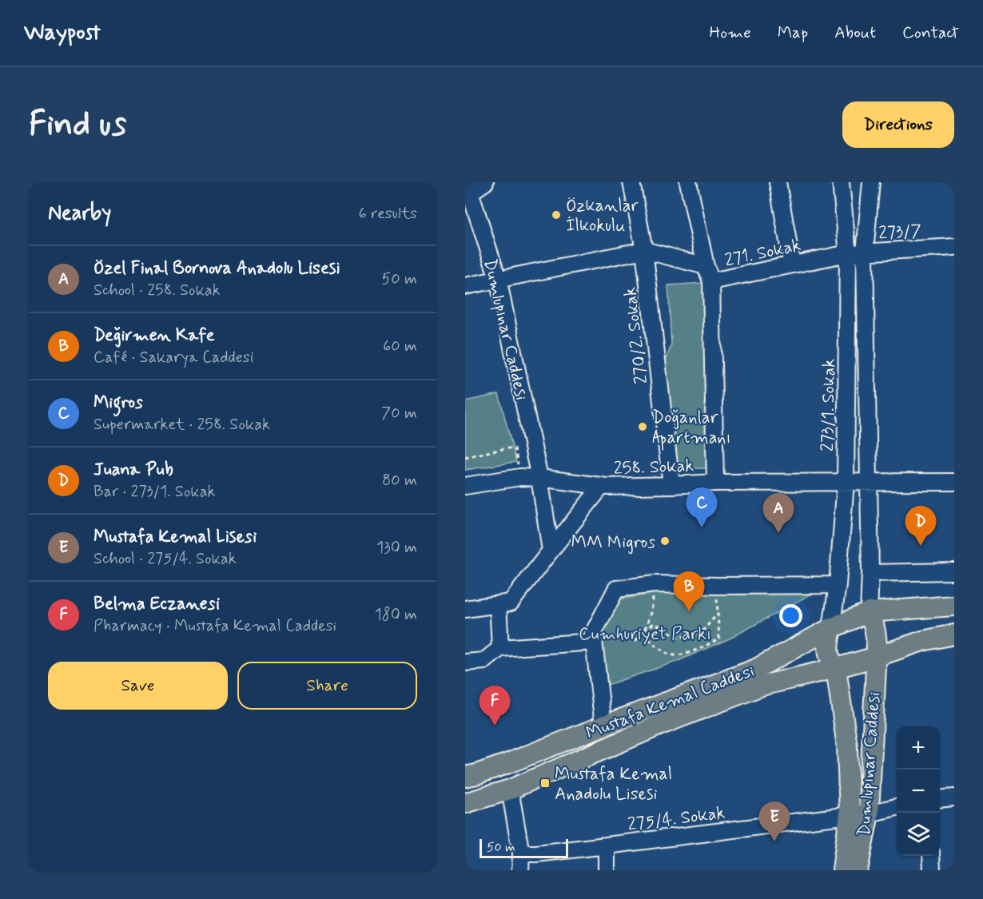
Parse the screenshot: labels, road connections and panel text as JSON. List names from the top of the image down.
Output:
{
  "streets": {
    "main road": ["Dumlupınar Caddesi", "Mustafa Kemal Caddesi"],
    "street": [
      "273/7",
      "271. Sokak",
      "270/2. Sokak",
      "273/1. Sokak",
      "258. Sokak",
      "275/4. Sokak"
    ]
  },
  "crossings": [
    ["273/7", "271. Sokak"],
    ["273/7", "273/1. Sokak"],
    ["271. Sokak", "Dumlupınar Caddesi"],
    ["271. Sokak", "270/2. Sokak"],
    ["271. Sokak", "273/1. Sokak"],
    ["Dumlupınar Caddesi", "273/1. Sokak"],
    ["Dumlupınar Caddesi", "258. Sokak"],
    ["Dumlupınar Caddesi", "Mustafa Kemal Caddesi"],
    ["Dumlupınar Caddesi", "275/4. Sokak"],
    ["270/2. Sokak", "258. Sokak"],
    ["273/1. Sokak", "258. Sokak"],
    ["273/1. Sokak", "Mustafa Kemal Caddesi"]
  ],
  "parks": ["Cumhuriyet Parkı"],
  "places": {
    "other": ["Özkanlar İlkokulu", "Doğanlar Apartmanı", "MM Migros"],
    "transit": ["Mustafa Kemal Anadolu Lisesi"]
  },
  "scale_bar": "50 m",
  "page": {
    "header": "Waypost",
    "nav": [
      "Home",
      "Map",
      "About",
      "Contact"
    ],
    "buttons": [
      "Directions",
      ["Save", "Share"]
    ],
    "title": "Find us",
    "heading": ["Nearby", "6 results"],
    "list": [
      {
        "mark": "A",
        "name": "Özel Final Bornova Anadolu Lisesi",
        "note": "School · 258. Sokak",
        "value": "50 m"
      },
      {
        "mark": "B",
        "name": "Değirmen Kafe",
        "note": "Café · Sakarya Caddesi",
        "value": "60 m"
      },
      {
        "mark": "C",
        "name": "Migros",
        "note": "Supermarket · 258. Sokak",
        "value": "70 m"
      },
      {
        "mark": "D",
        "name": "Juana Pub",
        "note": "Bar · 273/1. Sokak",
        "value": "80 m"
      },
      {
        "mark": "E",
        "name": "Mustafa Kemal Lisesi",
        "note": "School · 275/4. Sokak",
        "value": "130 m"
      },
      {
        "mark": "F",
        "name": "Belma Eczanesi",
        "note": "Pharmacy · Mustafa Kemal Caddesi",
        "value": "180 m"
      }
    ],
    "pins": [
      "C",
      "A",
      "D",
      "B",
      "F",
      "E"
    ],
    "map_buttons": ["+", "−"],
    "scale": "50 m"
  }
}
